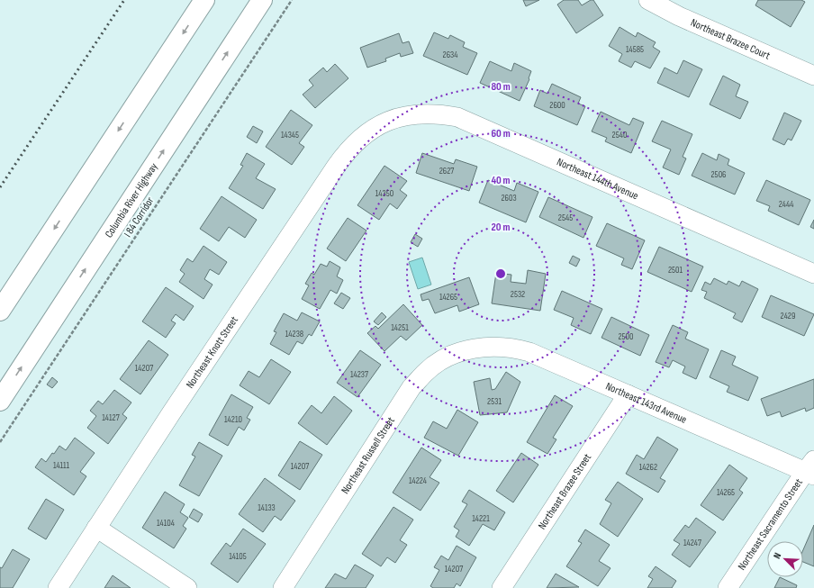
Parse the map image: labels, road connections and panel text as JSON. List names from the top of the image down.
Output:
{
  "streets": {
    "highway": ["Columbia River Highway"],
    "street": [
      "Northeast Brazee Court",
      "Northeast 144th Avenue",
      "Northeast Knott Street",
      "Northeast 143rd Avenue",
      "Northeast Russell Street",
      "Northeast Brazee Street",
      "Northeast Sacramento Street"
    ],
    "path": ["I 84 Corridor"]
  },
  "crossings": [
    ["Northeast 144th Avenue", "Northeast Knott Street"],
    ["Northeast 143rd Avenue", "Northeast Russell Street"],
    ["Northeast 143rd Avenue", "Northeast Brazee Street"],
    ["Northeast 143rd Avenue", "Northeast Sacramento Street"]
  ],
  "house_numbers": [
    "14585",
    "2634",
    "2600",
    "14345",
    "2540",
    "2627",
    "2506",
    "14350",
    "2603",
    "2444",
    "2545",
    "2501",
    "2532",
    "14265",
    "2429",
    "14251",
    "14238",
    "2500",
    "14207",
    "14237",
    "2531",
    "14127",
    "14210",
    "14111",
    "14207",
    "14262",
    "14224",
    "14265",
    "14133",
    "14221",
    "14104",
    "14247",
    "14105",
    "14207"
  ],
  "north": "top left",
  "rings": [
    "80 m",
    "60 m",
    "40 m",
    "20 m"
  ]
}
